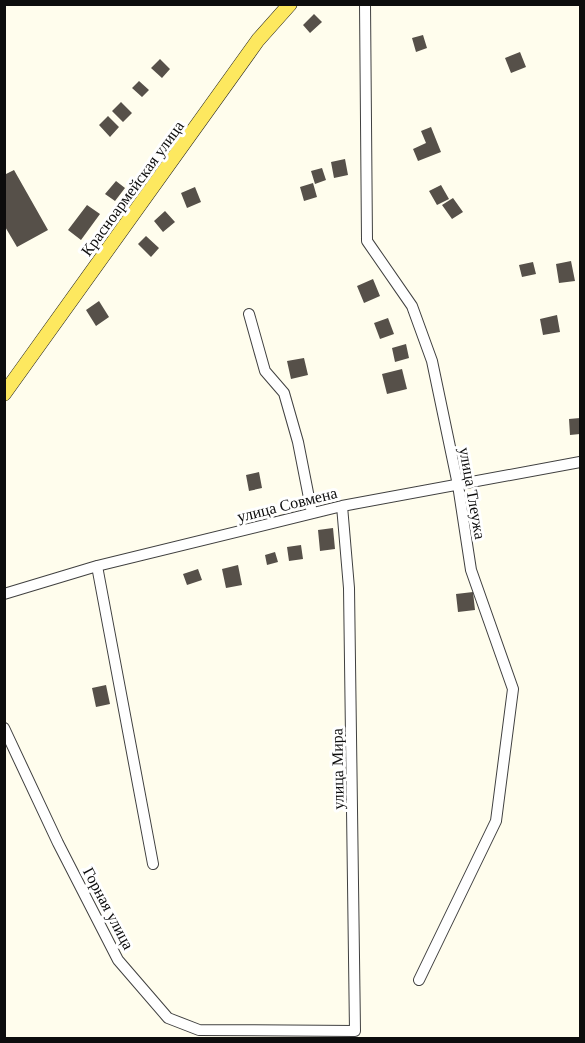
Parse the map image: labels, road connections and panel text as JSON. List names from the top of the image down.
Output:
{
  "streets": {
    "main road": ["Красноармейская улица"],
    "street": [
      "улица Тлеужа",
      "улица Совмена",
      "улица Мира",
      "Горная улица"
    ]
  },
  "crossings": [
    ["улица Тлеужа", "улица Совмена"],
    ["улица Совмена", "улица Мира"],
    ["улица Мира", "Горная улица"]
  ]
}
